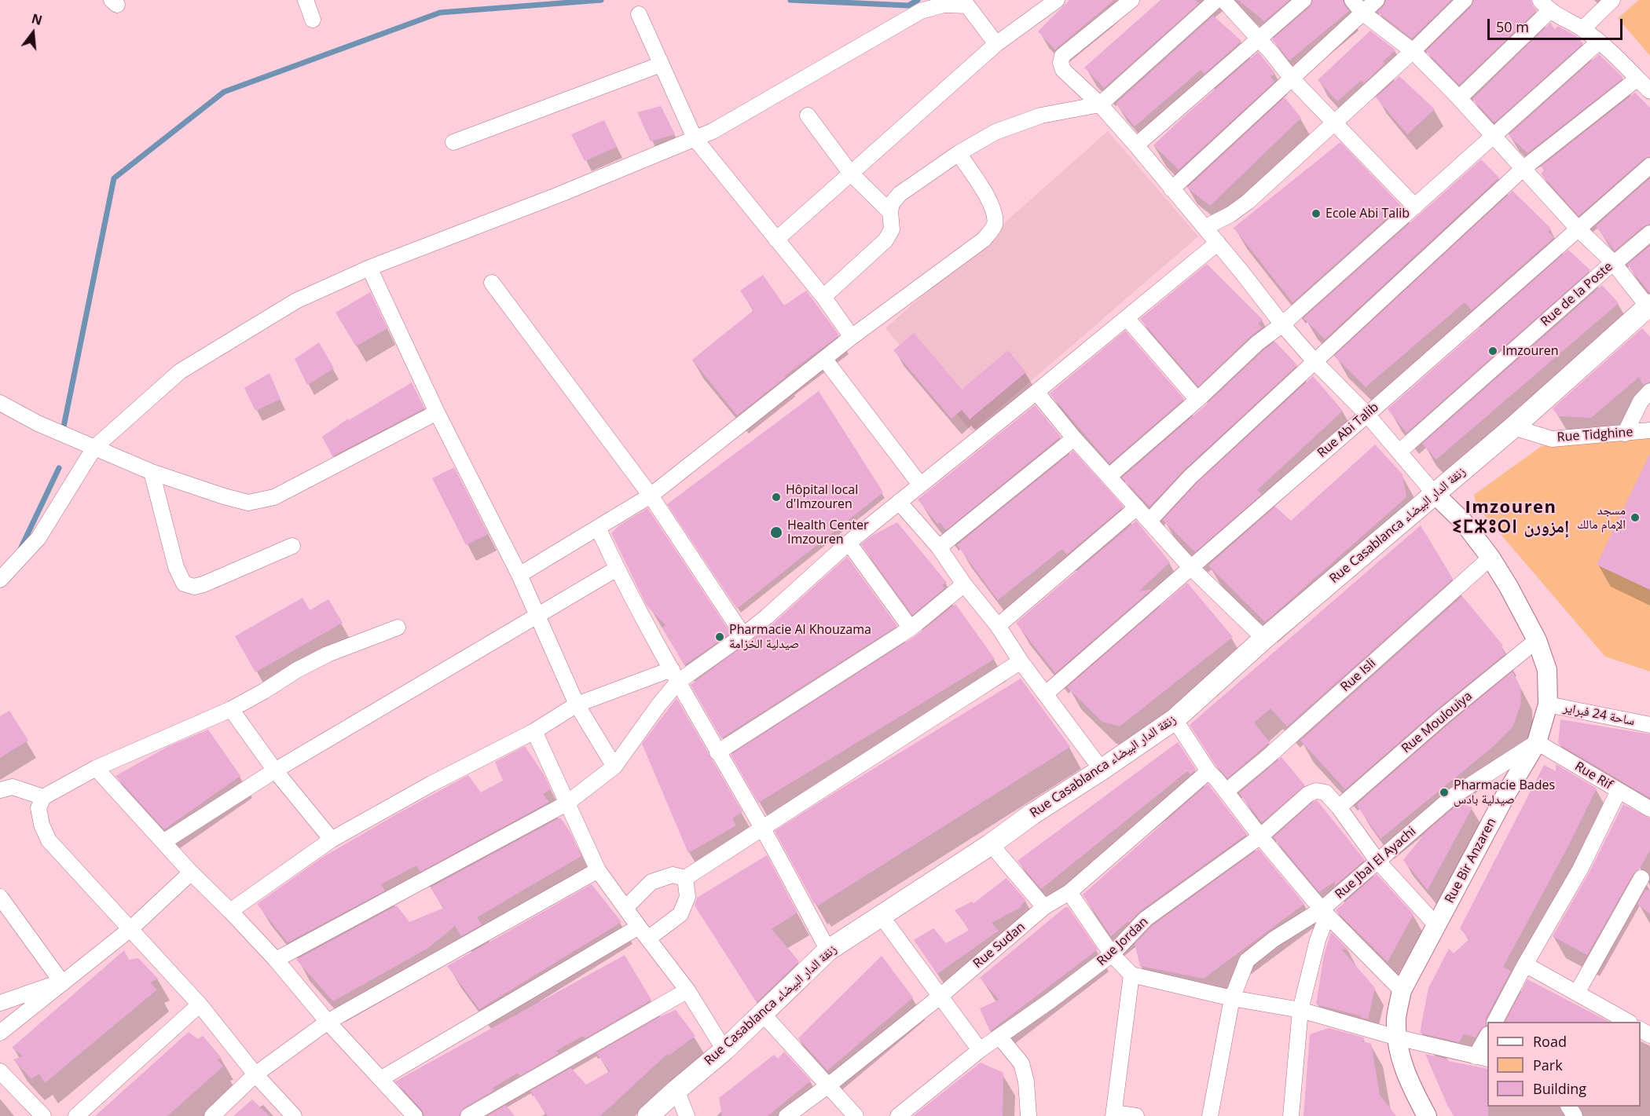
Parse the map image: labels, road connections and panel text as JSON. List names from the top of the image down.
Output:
{
  "streets": {
    "main road": ["Rue Casablanca زنقة الدار البيضاء"],
    "street": [
      "Rue de la Poste",
      "Rue Abi Talib",
      "Rue Tidghine",
      "Rue Isli",
      "ساحة 24 فبراير",
      "Rue Moulouiya",
      "Rue Rif",
      "Rue Bir Anzaren",
      "Rue Jbal El Ayachi",
      "Rue Jordan",
      "Rue Sudan"
    ]
  },
  "crossings": [
    ["Rue Tidghine", "Rue Casablanca زنقة الدار البيضاء"],
    ["Rue Casablanca زنقة الدار البيضاء", "Rue Bir Anzaren"],
    ["Rue Isli", "Rue Bir Anzaren"],
    ["ساحة 24 فبراير", "Rue Bir Anzaren"],
    ["Rue Moulouiya", "Rue Bir Anzaren"],
    ["Rue Moulouiya", "Rue Jordan"],
    ["Rue Rif", "Rue Bir Anzaren"],
    ["Rue Rif", "Rue Jbal El Ayachi"],
    ["Rue Bir Anzaren", "Rue Jbal El Ayachi"]
  ],
  "districts": ["Imzouren ⵉⵎⵣⵓⵔⵏ إمزورن"],
  "places": [
    "Ecole Abi Talib",
    "Imzouren",
    "Hôpital local d'Imzouren",
    "مسجد الإمام مالك",
    "Health Center Imzouren",
    "Pharmacie Al Khouzama صيدلية الخزامة",
    "Pharmacie Bades صيدلية بادس"
  ],
  "legend": ["Road", "Park", "Building"],
  "scale_bar": "50 m",
  "north": "top"
}
